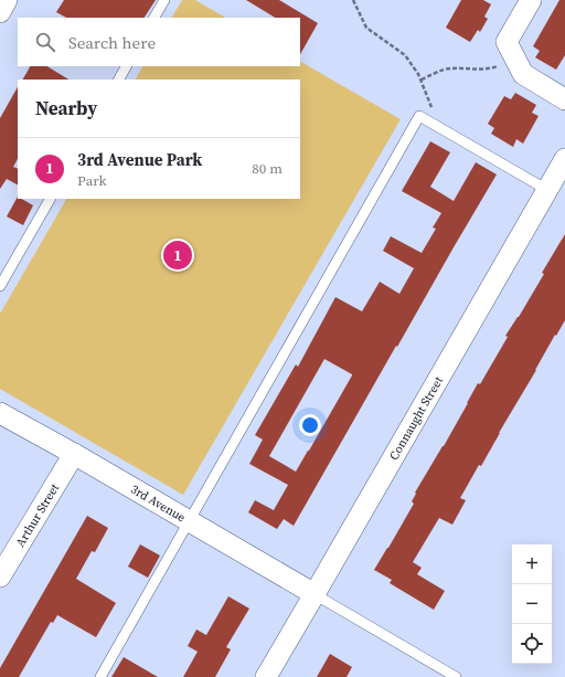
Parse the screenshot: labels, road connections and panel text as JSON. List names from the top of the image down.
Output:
{
  "streets": {
    "street": ["Connaught Street", "3rd Avenue", "Arthur Street"]
  },
  "crossings": [
    ["Connaught Street", "3rd Avenue"],
    ["3rd Avenue", "Arthur Street"]
  ],
  "page": {
    "search": "Search here",
    "heading": "Nearby",
    "list": [
      {
        "mark": "1",
        "name": "3rd Avenue Park",
        "note": "Park",
        "value": "80 m"
      }
    ],
    "pins": "1",
    "map_buttons": ["+", "−"]
  }
}
